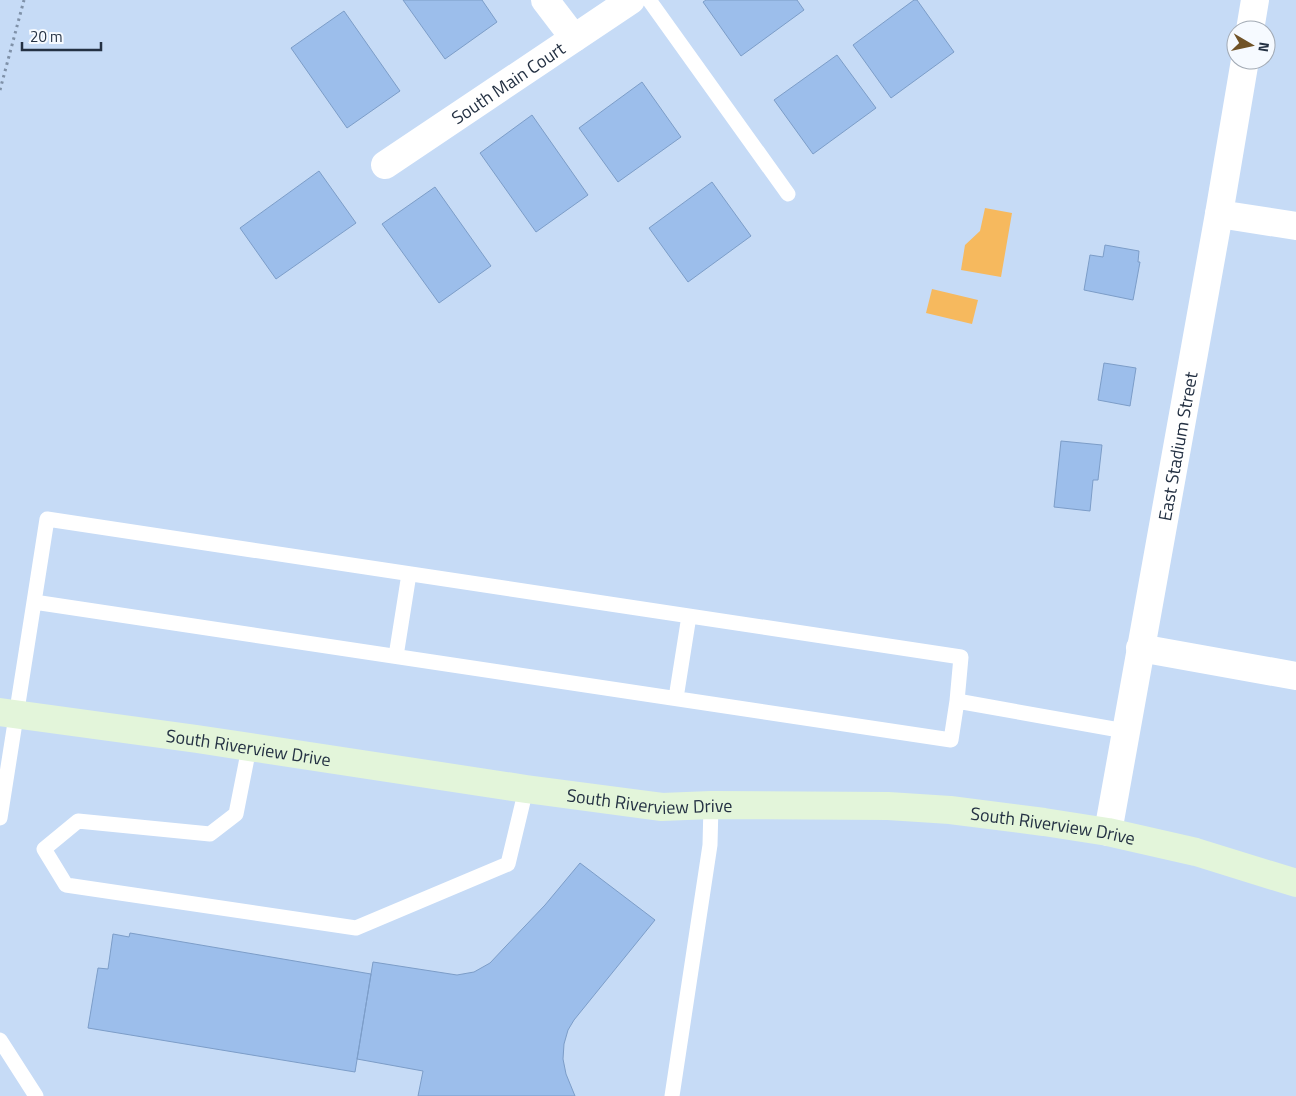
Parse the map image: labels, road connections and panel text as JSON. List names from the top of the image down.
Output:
{
  "streets": {
    "street": ["South Main Court", "East Stadium Street", "South Riverview Drive"]
  },
  "crossings": [
    ["East Stadium Street", "South Riverview Drive"]
  ],
  "scale_bar": "20 m",
  "north": "right"
}
